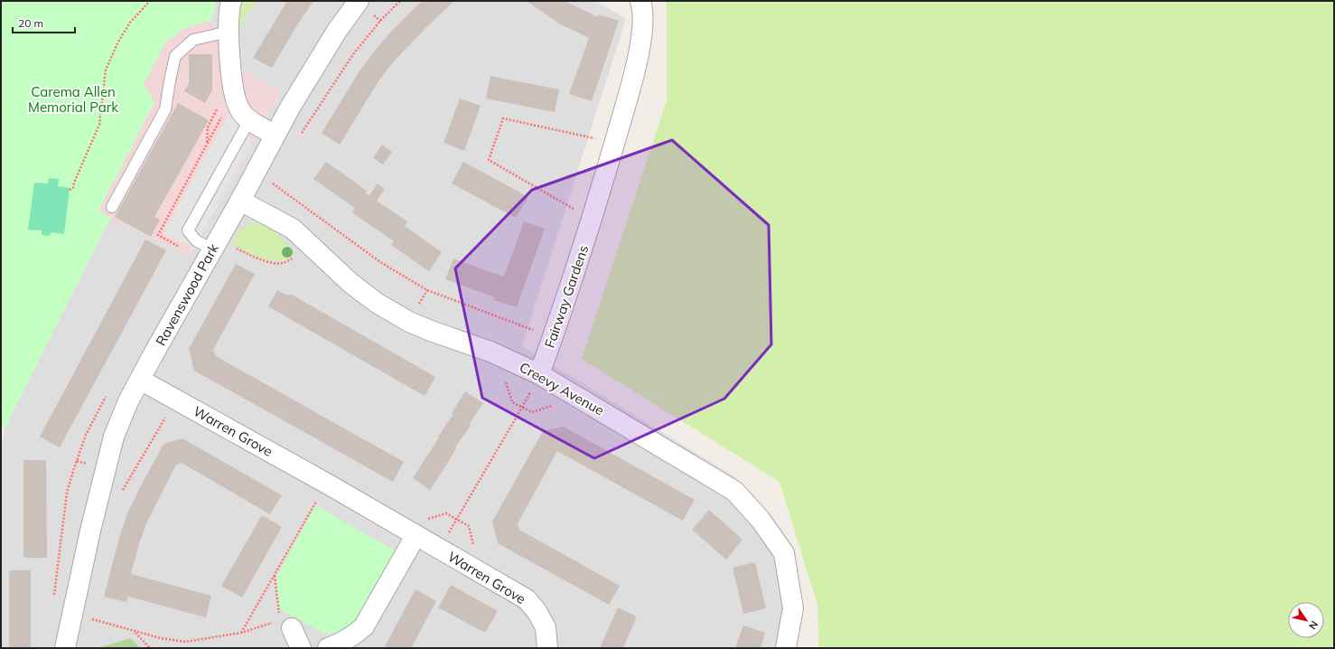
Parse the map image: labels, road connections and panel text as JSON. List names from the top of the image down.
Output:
{
  "streets": {
    "street": [
      "Ravenswood Park",
      "Fairway Gardens",
      "Creevy Avenue",
      "Warren Grove"
    ]
  },
  "crossings": [
    ["Ravenswood Park", "Creevy Avenue"],
    ["Ravenswood Park", "Warren Grove"],
    ["Fairway Gardens", "Creevy Avenue"],
    ["Fairway Gardens", "Warren Grove"],
    ["Creevy Avenue", "Warren Grove"]
  ],
  "parks": ["Carema Allen Memorial Park"],
  "scale_bar": "20 m",
  "north": "bottom right"
}
